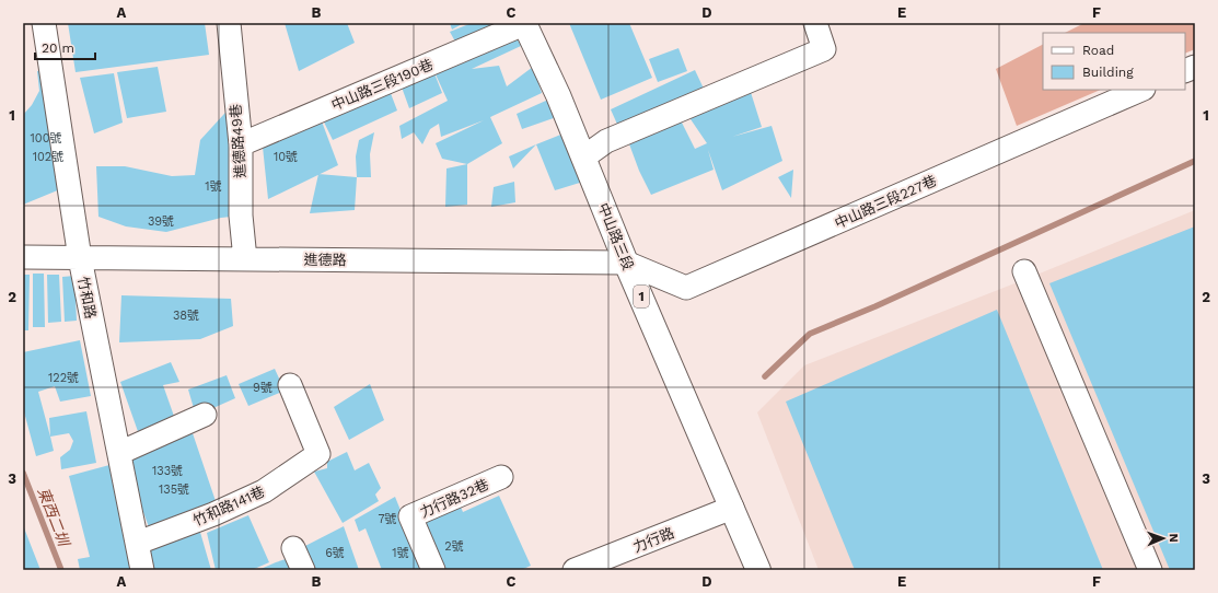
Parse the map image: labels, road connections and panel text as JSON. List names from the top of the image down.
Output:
{
  "streets": {
    "main road": ["中山路三段", "1"],
    "street": [
      "中山路三段190巷",
      "進德路49巷",
      "中山路三段227巷",
      "進德路",
      "竹和路",
      "力行路32巷",
      "竹和路141巷",
      "力行路"
    ]
  },
  "crossings": [
    ["中山路三段190巷", "進德路49巷"],
    ["中山路三段190巷", "中山路三段"],
    ["進德路49巷", "進德路"],
    ["中山路三段227巷", "中山路三段"],
    ["中山路三段227巷", "進德路"],
    ["中山路三段", "進德路"],
    ["中山路三段", "力行路"],
    ["進德路", "竹和路"],
    ["竹和路", "竹和路141巷"]
  ],
  "water": ["東西二圳"],
  "house_numbers": [
    "100號",
    "102號",
    "10號",
    "1號",
    "39號",
    "38號",
    "122號",
    "9號",
    "133號",
    "135號",
    "7號",
    "2號",
    "6號",
    "1號"
  ],
  "legend": ["Road", "Building"],
  "scale_bar": "20 m",
  "north": "right",
  "grid": {
    "columns": [
      "A",
      "B",
      "C",
      "D",
      "E",
      "F"
    ],
    "rows": ["1", "2", "3"]
  }
}
